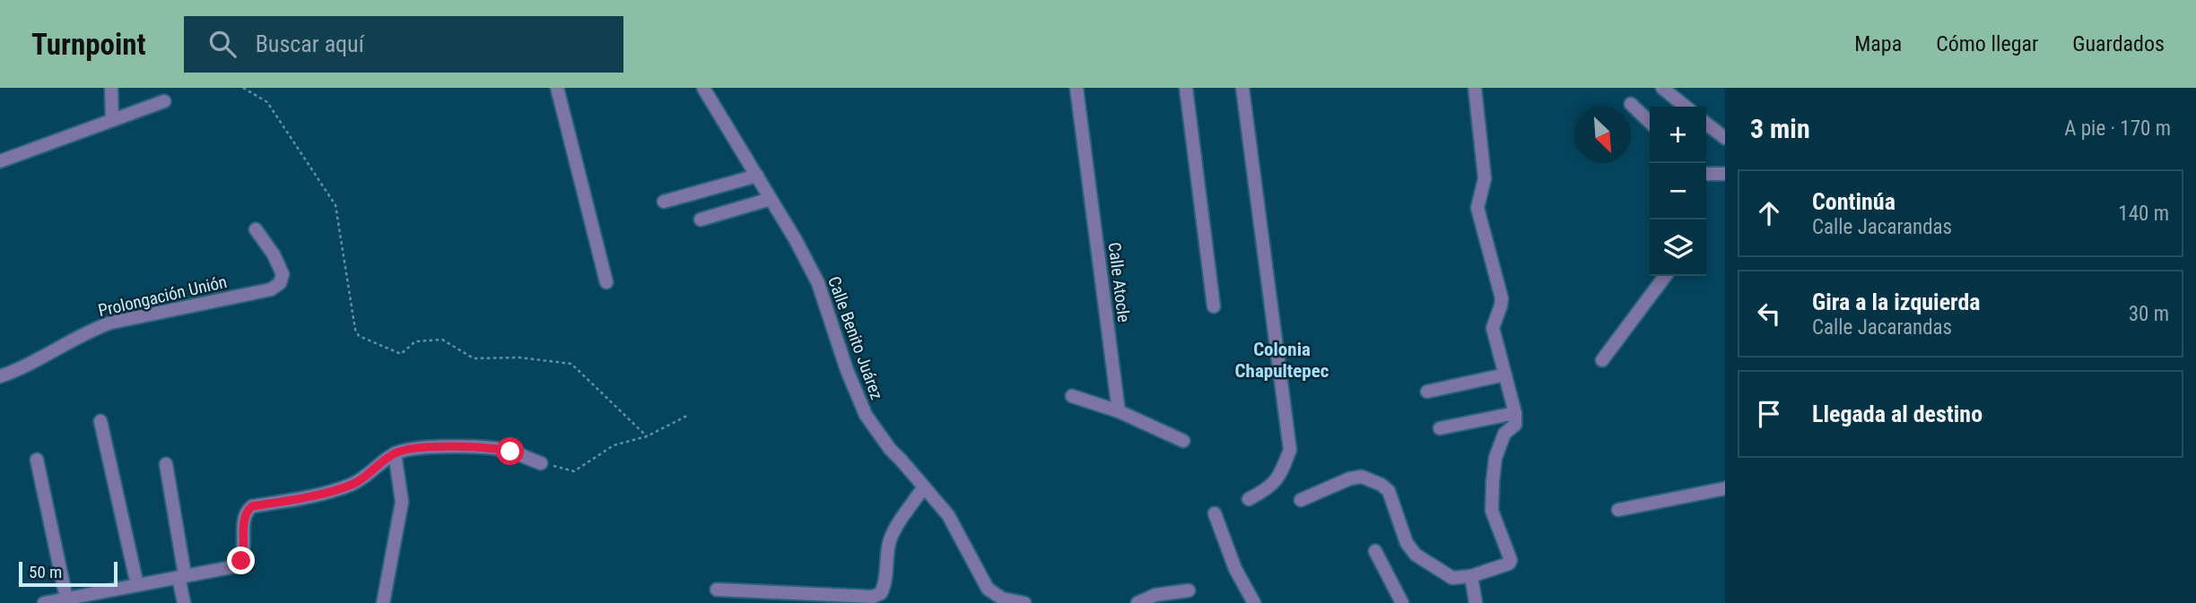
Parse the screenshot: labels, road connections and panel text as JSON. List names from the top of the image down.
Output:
{
  "streets": {
    "street": ["Calle Atocle", "Prolongación Unión", "Calle Benito Juárez"]
  },
  "districts": ["Colonia Chapultepec"],
  "scale_bar": "50 m",
  "north": "bottom right",
  "page": {
    "header": "Turnpoint",
    "search": "Buscar aquí",
    "nav": ["Mapa", "Cómo llegar", "Guardados"],
    "heading": ["3 min", "A pie · 170 m"],
    "map_buttons": ["+", "−"],
    "list": [
      ["Continúa", "Calle Jacarandas", "140 m"],
      ["Gira a la izquierda", "Calle Jacarandas", "30 m"],
      "Llegada al destino"
    ],
    "scale": "50 m"
  }
}
